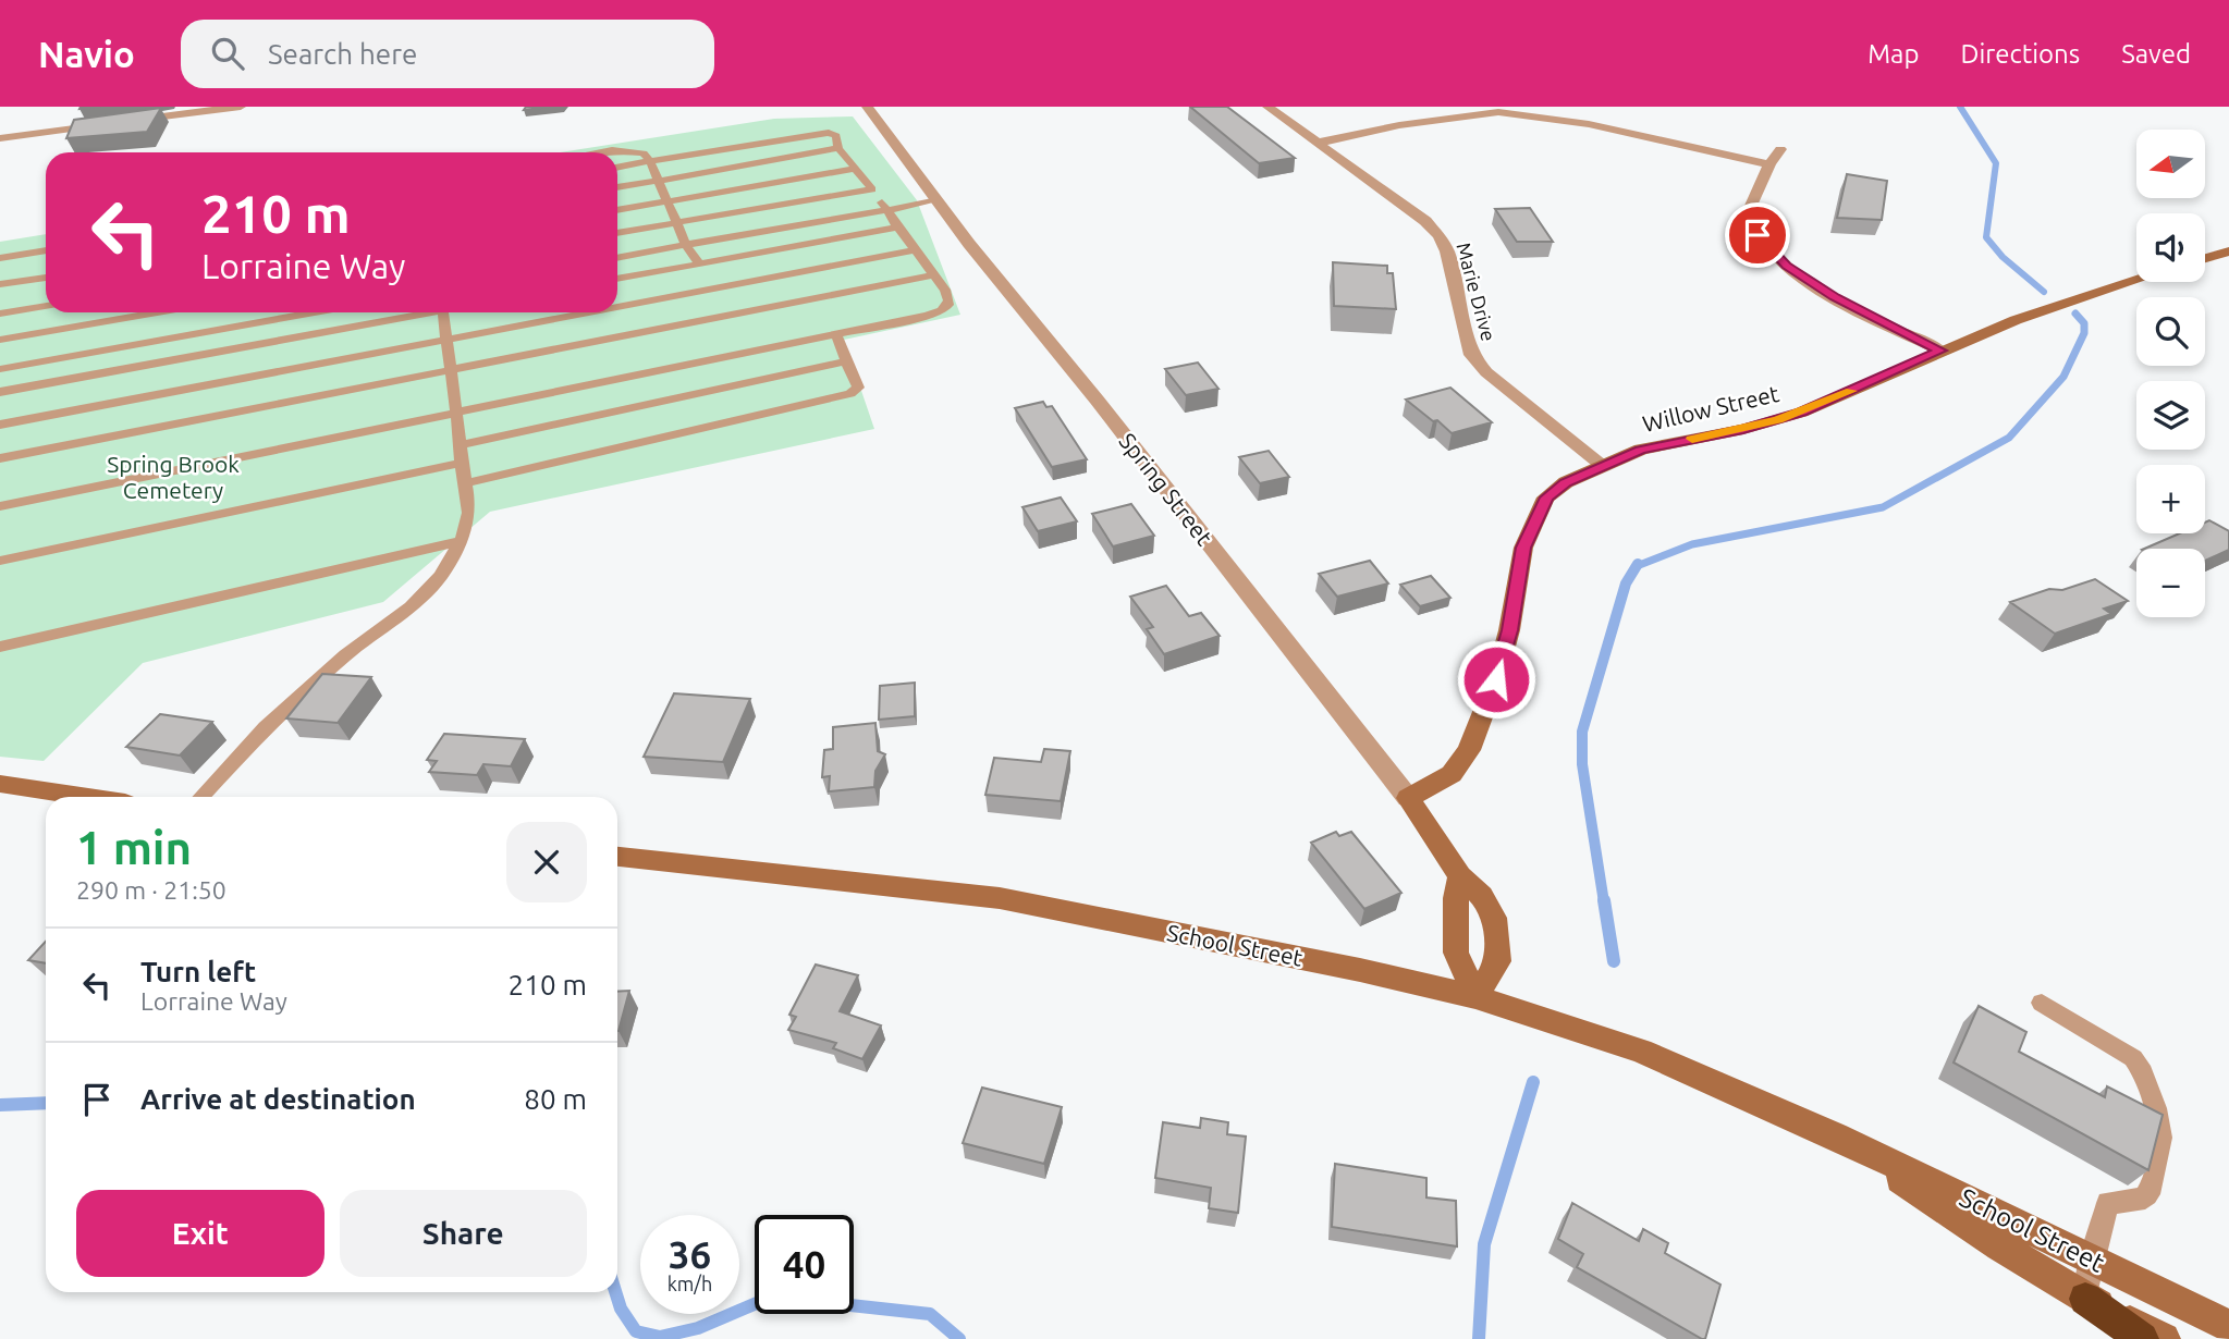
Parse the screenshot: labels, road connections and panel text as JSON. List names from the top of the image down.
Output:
{
  "streets": {
    "street": [
      "Marie Drive",
      "Willow Street",
      "Spring Street",
      "School Street"
    ]
  },
  "crossings": [
    ["Marie Drive", "Willow Street"],
    ["Willow Street", "Spring Street"],
    ["Spring Street", "School Street"]
  ],
  "parks": ["Spring Brook Cemetery"],
  "north": "left",
  "page": {
    "header": "Navio",
    "search": "Search here",
    "nav": ["Map", "Directions", "Saved"],
    "map_buttons": ["+", "−"],
    "turn": ["210 m", "Lorraine Way"],
    "heading": ["1 min", "290 m · 21:50"],
    "list": [
      {
        "name": "Turn left",
        "note": "Lorraine Way",
        "value": "210 m"
      },
      {
        "name": "Arrive at destination",
        "value": "80 m"
      }
    ],
    "buttons": ["Exit", "Share"],
    "speed": "36 km/h",
    "limit": "40"
  }
}
